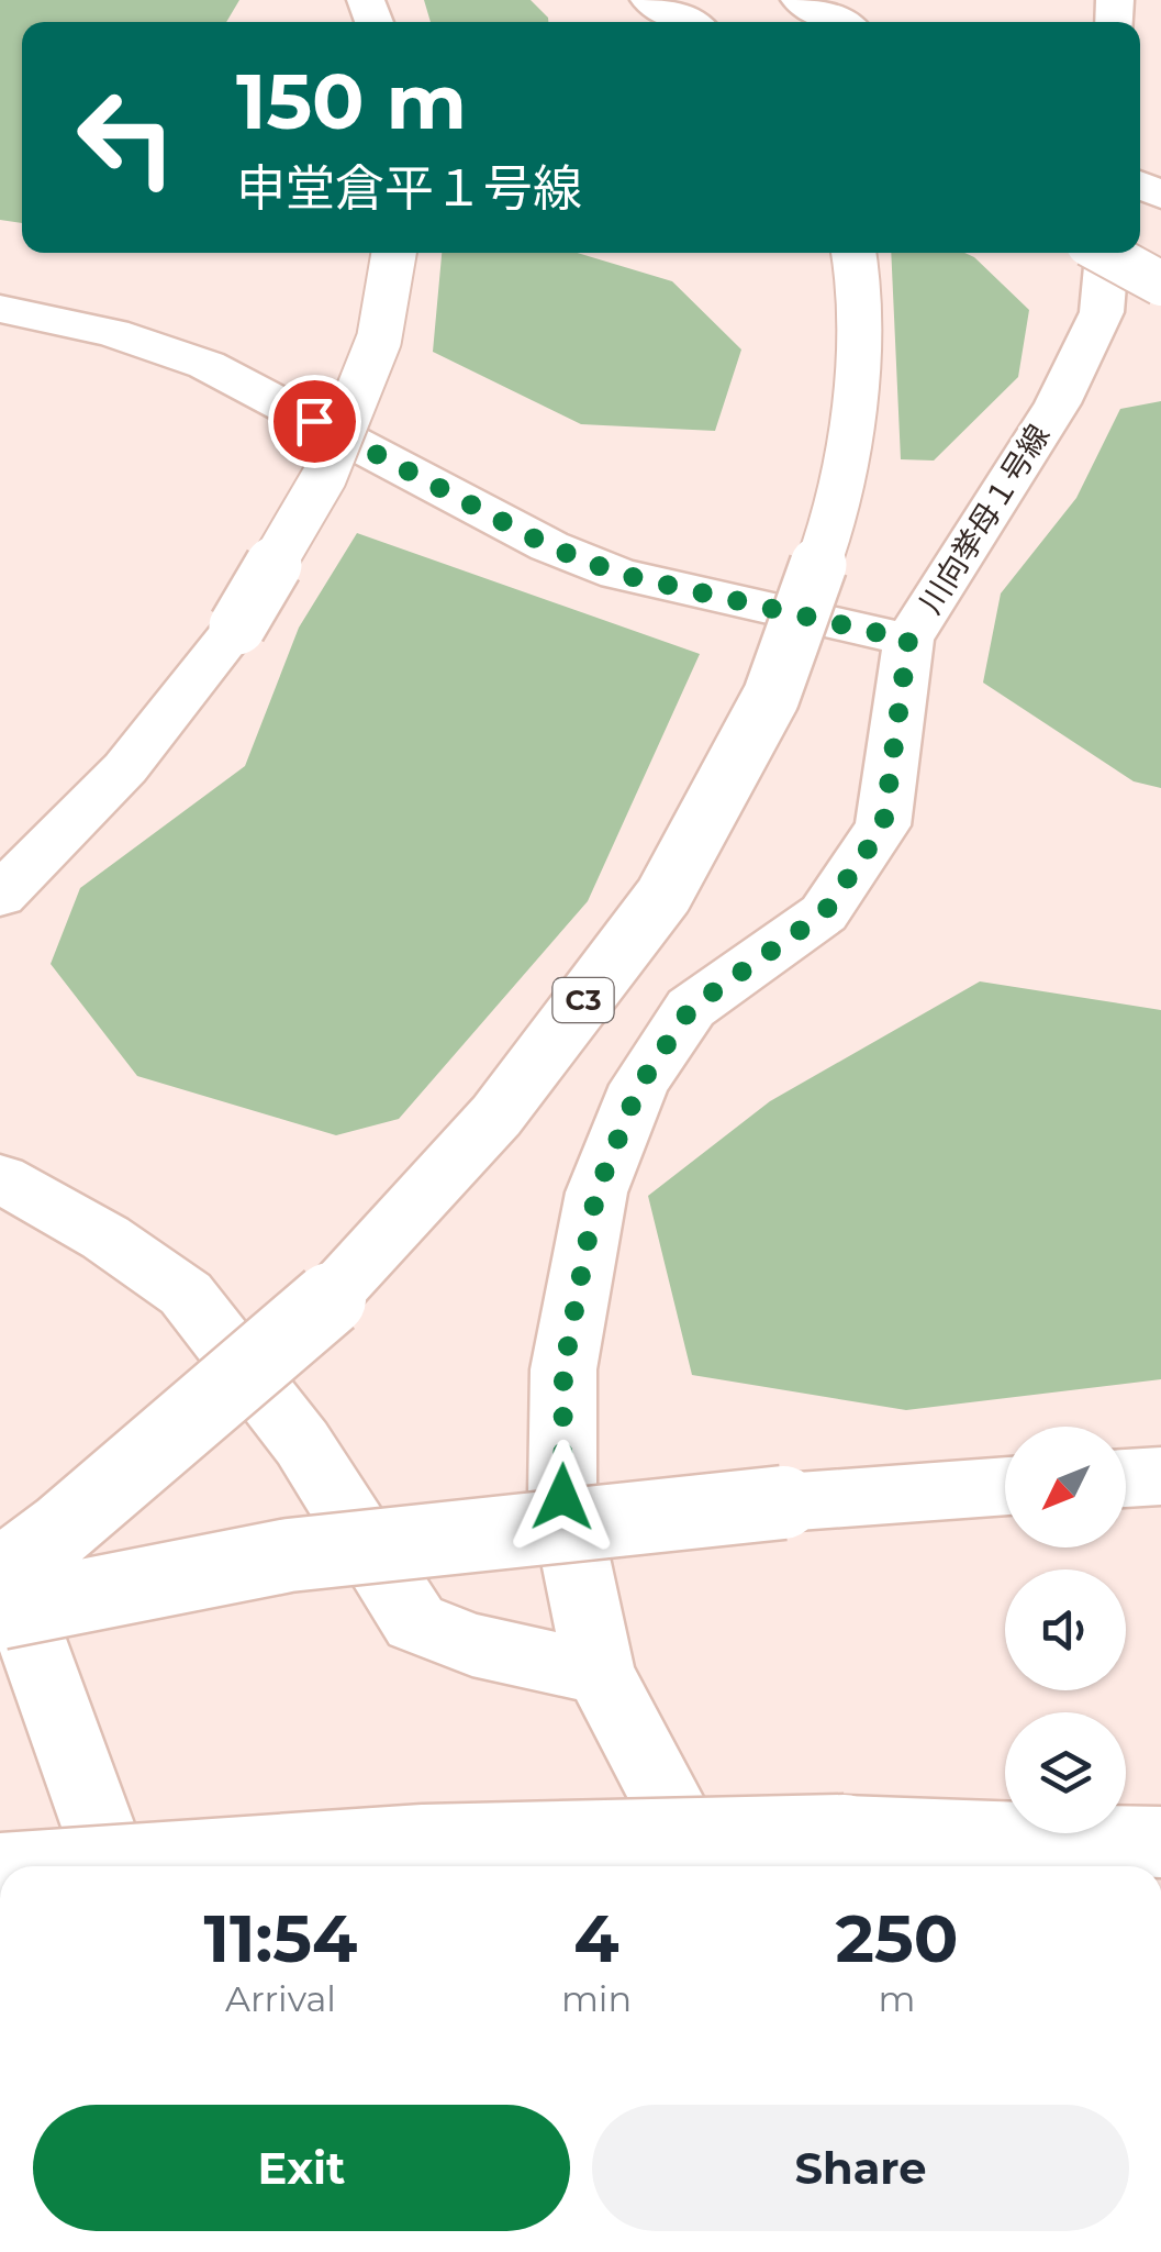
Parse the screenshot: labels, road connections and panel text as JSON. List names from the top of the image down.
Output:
{
  "streets": {
    "main road": ["川向挙母１号線", "C3"]
  },
  "north": "bottom left",
  "page": {
    "turn": ["150 m", "申堂倉平１号線"],
    "eta": [
      "11:54",
      "Arrival",
      "4",
      "min",
      "250",
      "m"
    ],
    "buttons": ["Exit", "Share"]
  }
}
